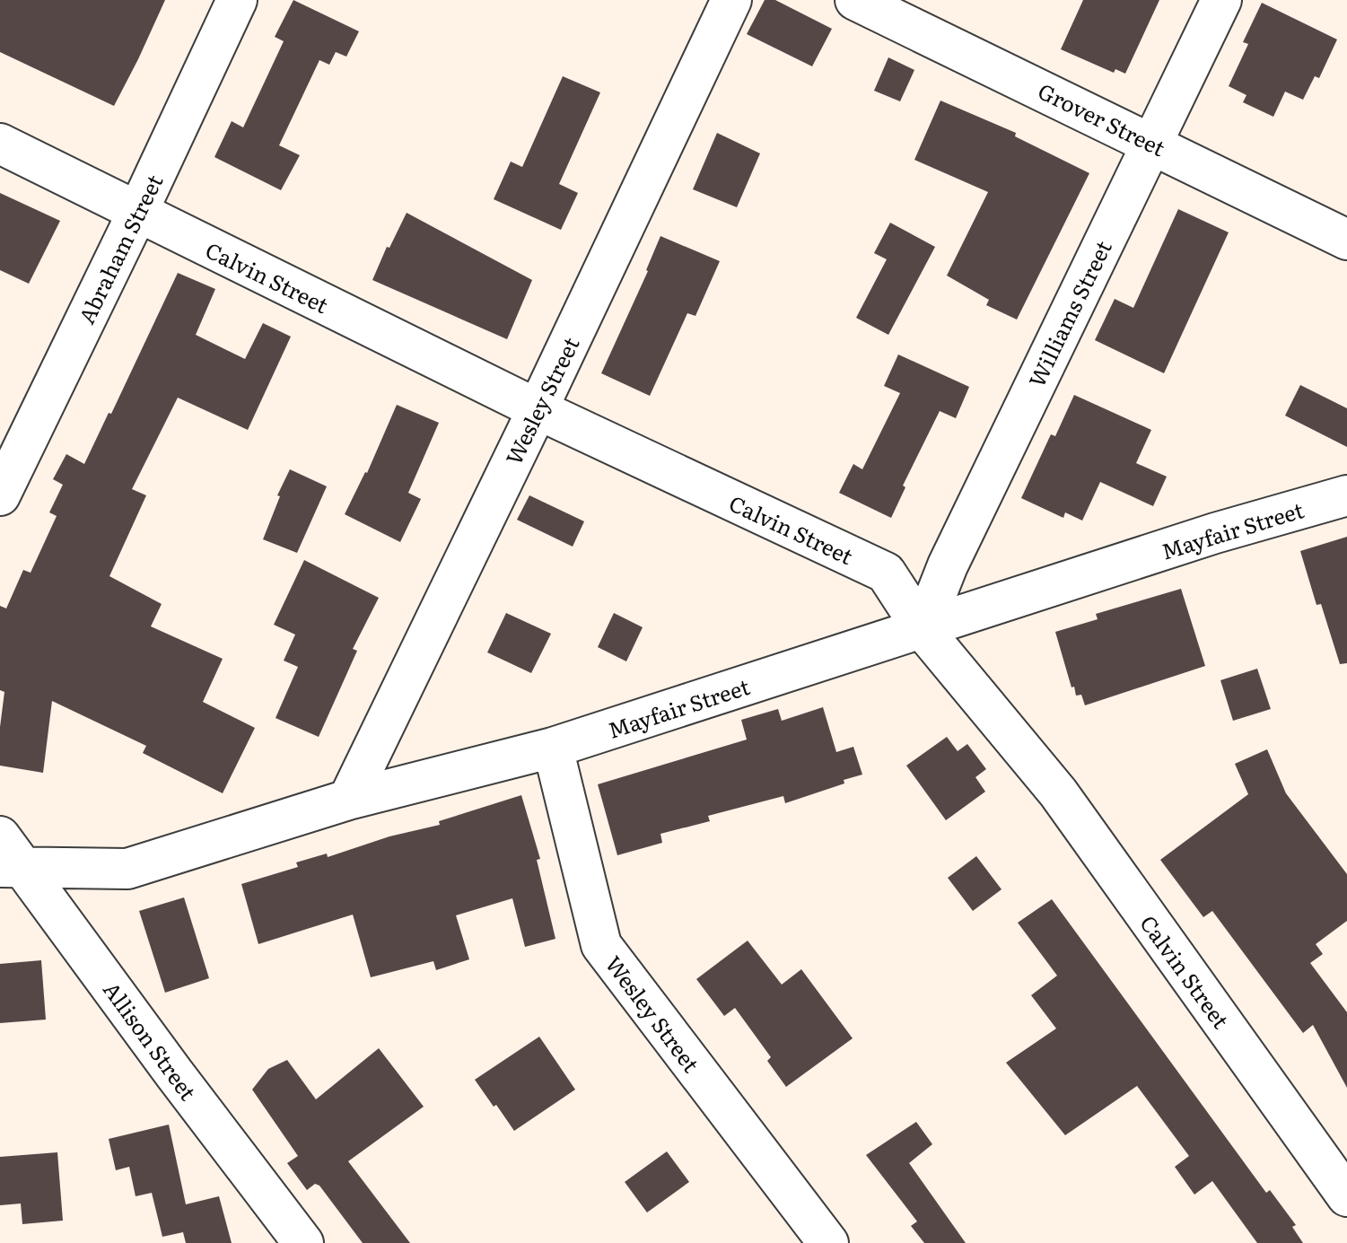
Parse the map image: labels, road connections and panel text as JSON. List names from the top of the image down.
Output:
{
  "streets": {
    "street": [
      "Grover Street",
      "Abraham Street",
      "Calvin Street",
      "Williams Street",
      "Wesley Street",
      "Mayfair Street",
      "Allison Street"
    ]
  },
  "crossings": [
    ["Grover Street", "Williams Street"],
    ["Abraham Street", "Calvin Street"],
    ["Calvin Street", "Williams Street"],
    ["Calvin Street", "Wesley Street"],
    ["Calvin Street", "Mayfair Street"],
    ["Williams Street", "Mayfair Street"],
    ["Wesley Street", "Mayfair Street"],
    ["Mayfair Street", "Allison Street"]
  ]
}
